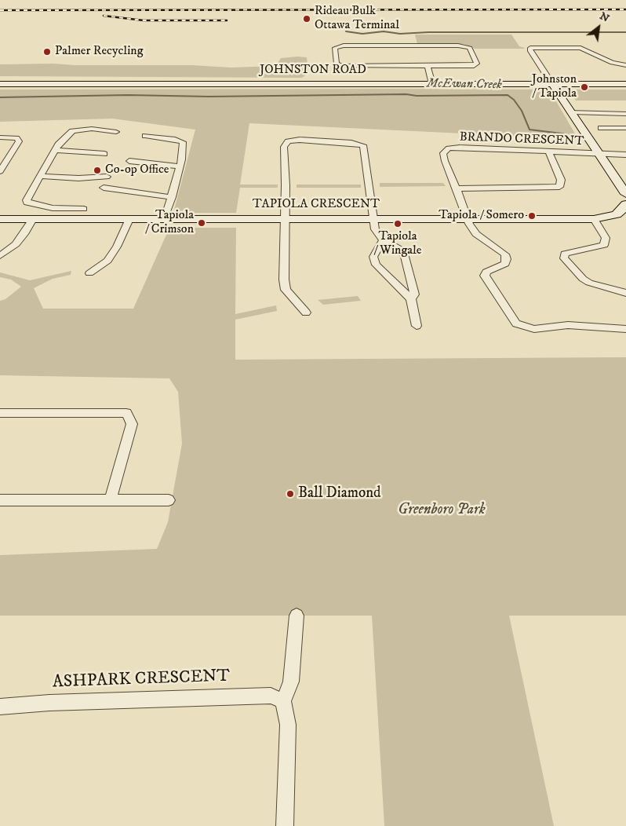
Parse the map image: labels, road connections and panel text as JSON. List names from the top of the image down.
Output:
{
  "streets": {
    "street": [
      "JOHNSTON ROAD",
      "BRANDO CRESCENT",
      "TAPIOLA CRESCENT",
      "ASHPARK CRESCENT"
    ]
  },
  "crossings": [
    ["BRANDO CRESCENT", "TAPIOLA CRESCENT"]
  ],
  "water": ["McEwan Creek"],
  "parks": ["Greenboro Park"],
  "places": [
    "Rideau Bulk Ottawa Terminal",
    "Palmer Recycling",
    "Johnston / Tapiola",
    "Co-op Office",
    "Tapiola / Somero",
    "Tapiola / Crimson",
    "Tapiola / Wingale",
    "Ball Diamond"
  ],
  "north": "top right"
}
